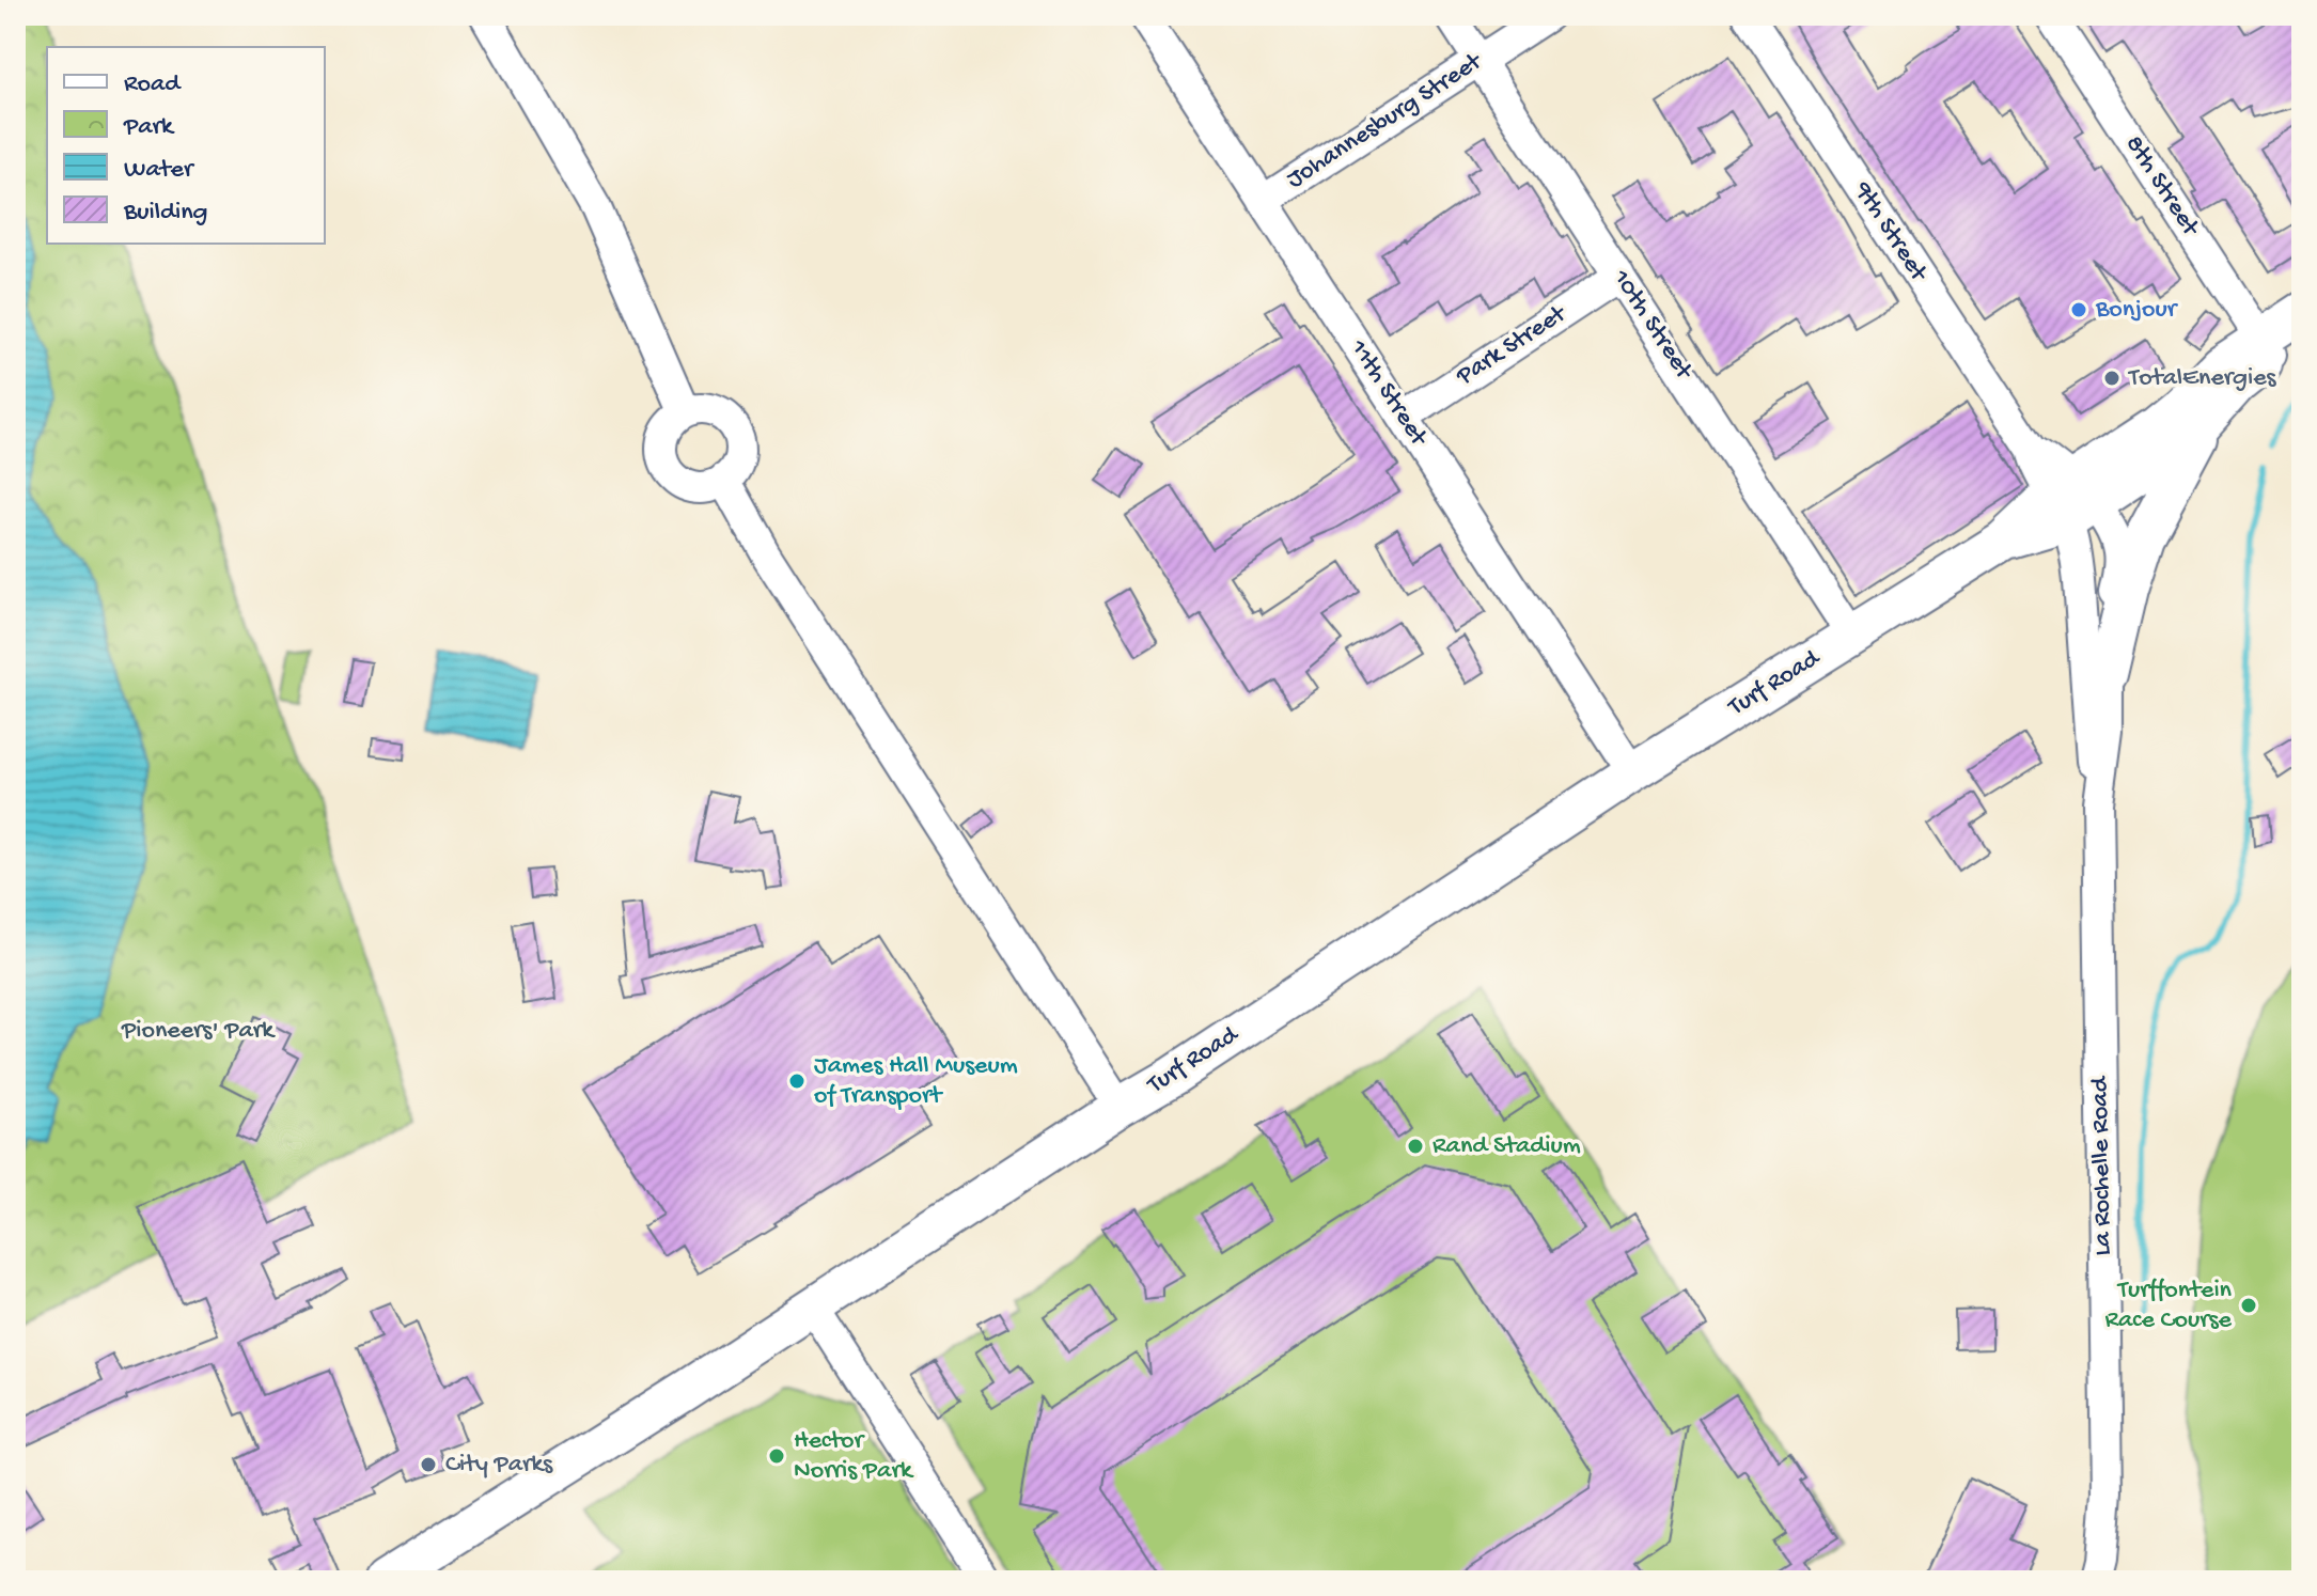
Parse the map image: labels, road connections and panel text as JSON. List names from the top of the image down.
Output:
{
  "streets": {
    "main road": ["Turf Road"],
    "street": [
      "Johannesburg Street",
      "8th Street",
      "9th Street",
      "10th Street",
      "Park Street",
      "11th Street",
      "La Rochelle Road"
    ]
  },
  "crossings": [
    ["Johannesburg Street", "10th Street"],
    ["Johannesburg Street", "11th Street"],
    ["8th Street", "Turf Road"],
    ["9th Street", "Turf Road"],
    ["9th Street", "La Rochelle Road"],
    ["10th Street", "Park Street"],
    ["10th Street", "Turf Road"],
    ["Park Street", "11th Street"],
    ["11th Street", "Turf Road"],
    ["Turf Road", "La Rochelle Road"]
  ],
  "parks": ["Pioneers' Park"],
  "places": [
    "Bonjour",
    "TotalEnergies",
    "James Hall Museum of Transport",
    "Rand Stadium",
    "Turffontein Race Course",
    "Hector Norris Park",
    "City Parks"
  ],
  "legend": [
    "Road",
    "Park",
    "Water",
    "Building"
  ]
}
